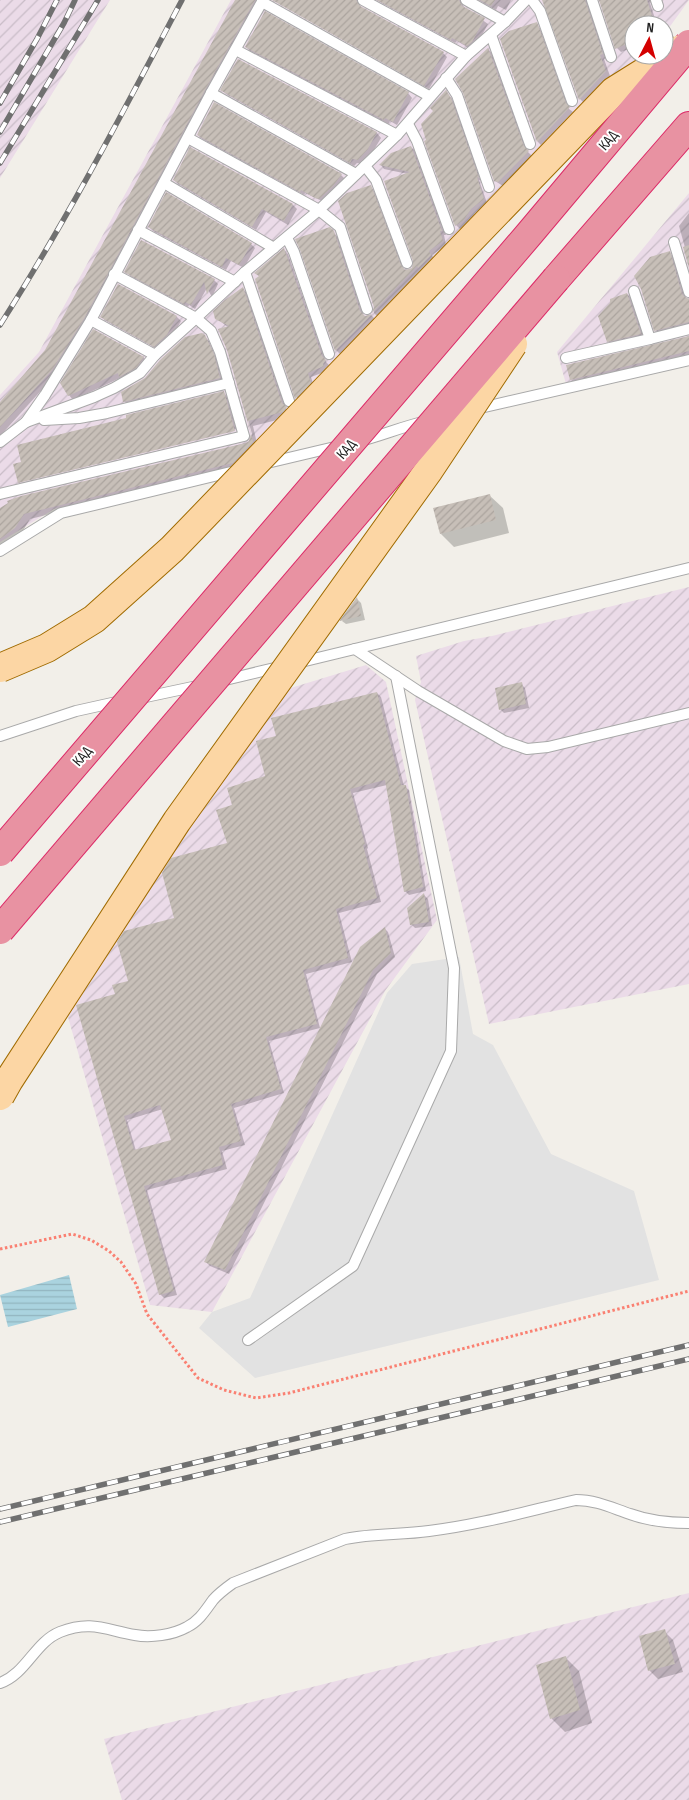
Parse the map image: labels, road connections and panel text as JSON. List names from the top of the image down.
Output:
{
  "streets": {
    "highway": ["КАД"]
  },
  "north": "top"
}
